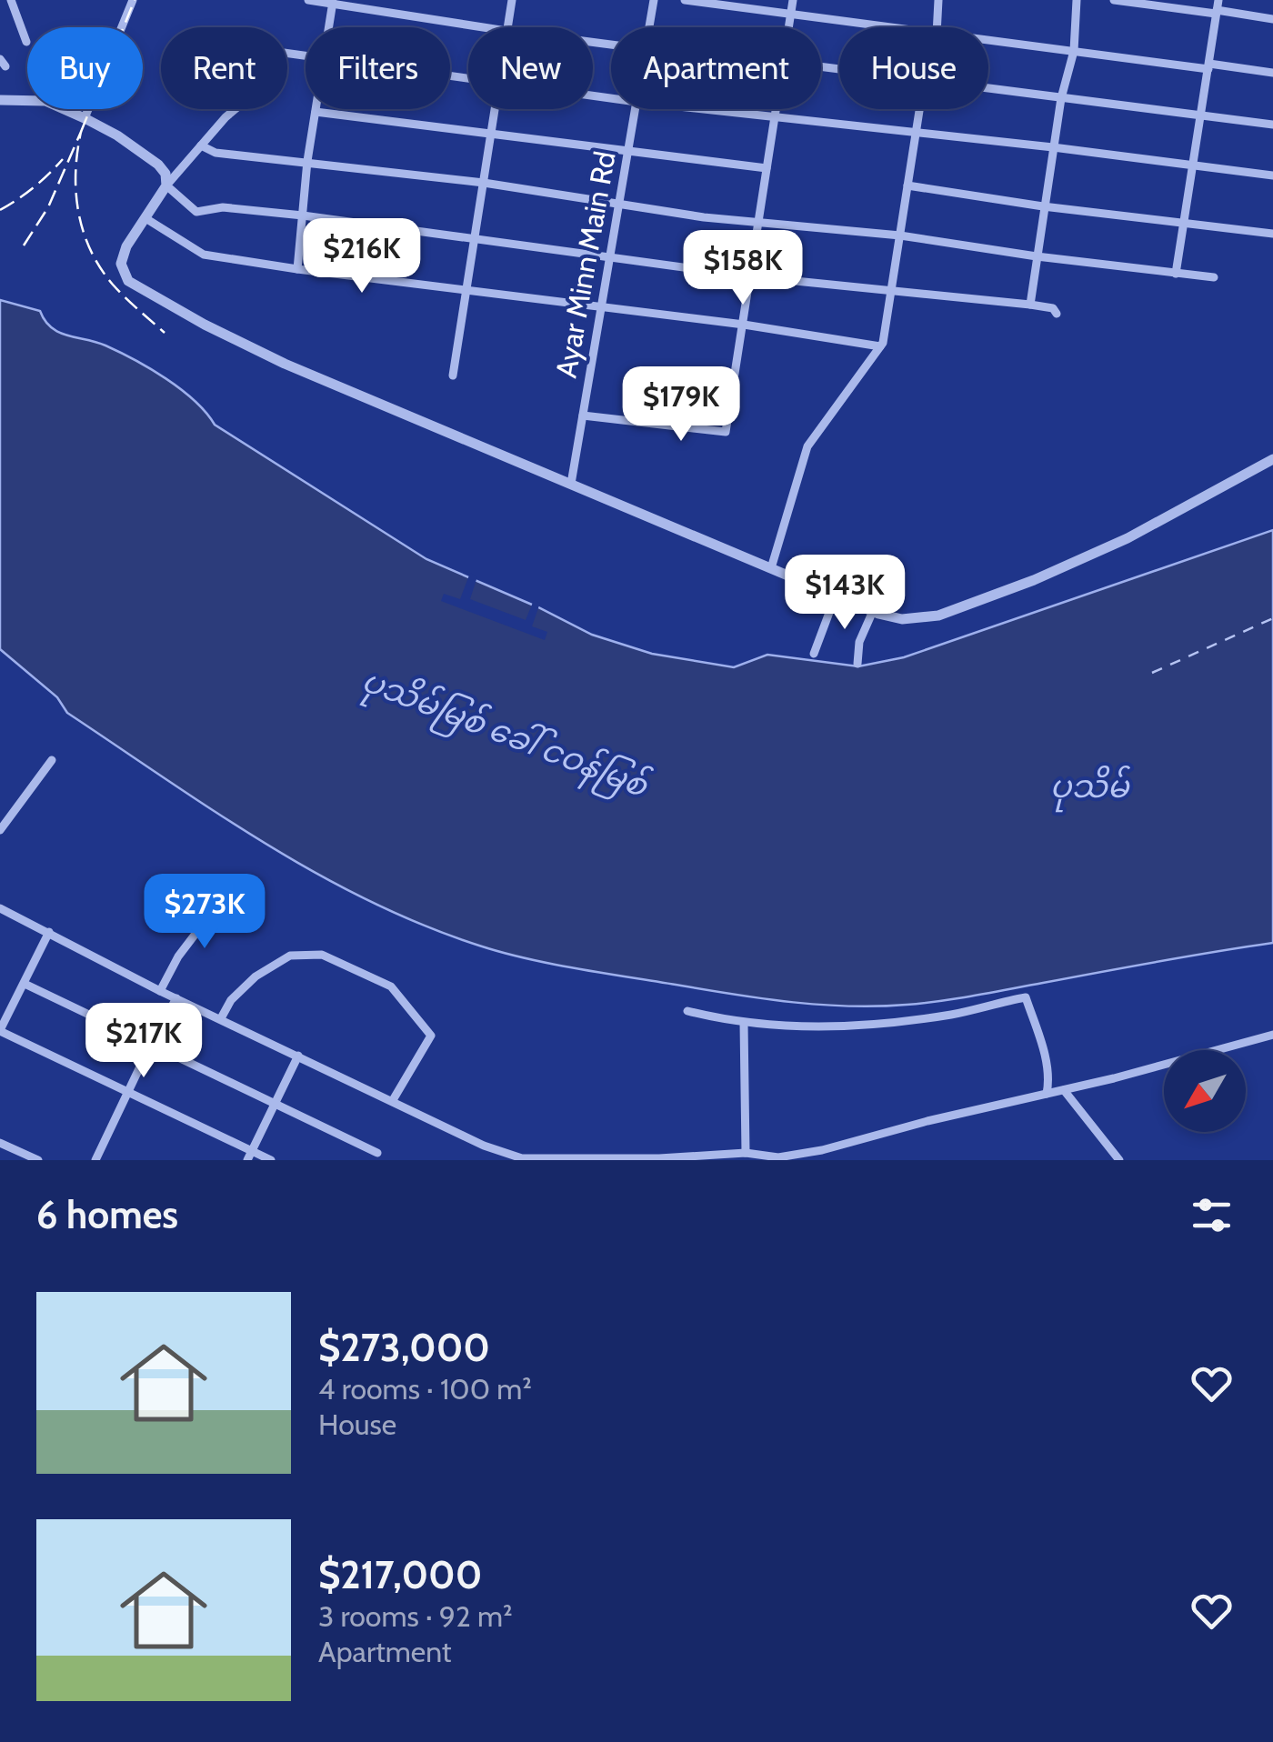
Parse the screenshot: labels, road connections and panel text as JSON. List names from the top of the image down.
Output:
{
  "streets": {
    "street": ["Ayar Minn Main Rd"]
  },
  "water": ["ပုသိမ်မြစ် ခေါ် ငဝန်မြစ်", "ပုသိမ်"],
  "north": "bottom left",
  "page": {
    "chip": [
      "Buy",
      "Rent",
      "Filters",
      "New",
      "Apartment",
      "House"
    ],
    "price": [
      "$216K",
      "$158K",
      "$179K",
      "$143K",
      "$273K",
      "$217K"
    ],
    "heading": "6 homes",
    "list": [
      {
        "name": "$273,000",
        "note": "4 rooms · 100 m² · House"
      },
      {
        "name": "$217,000",
        "note": "3 rooms · 92 m² · Apartment"
      }
    ]
  }
}
